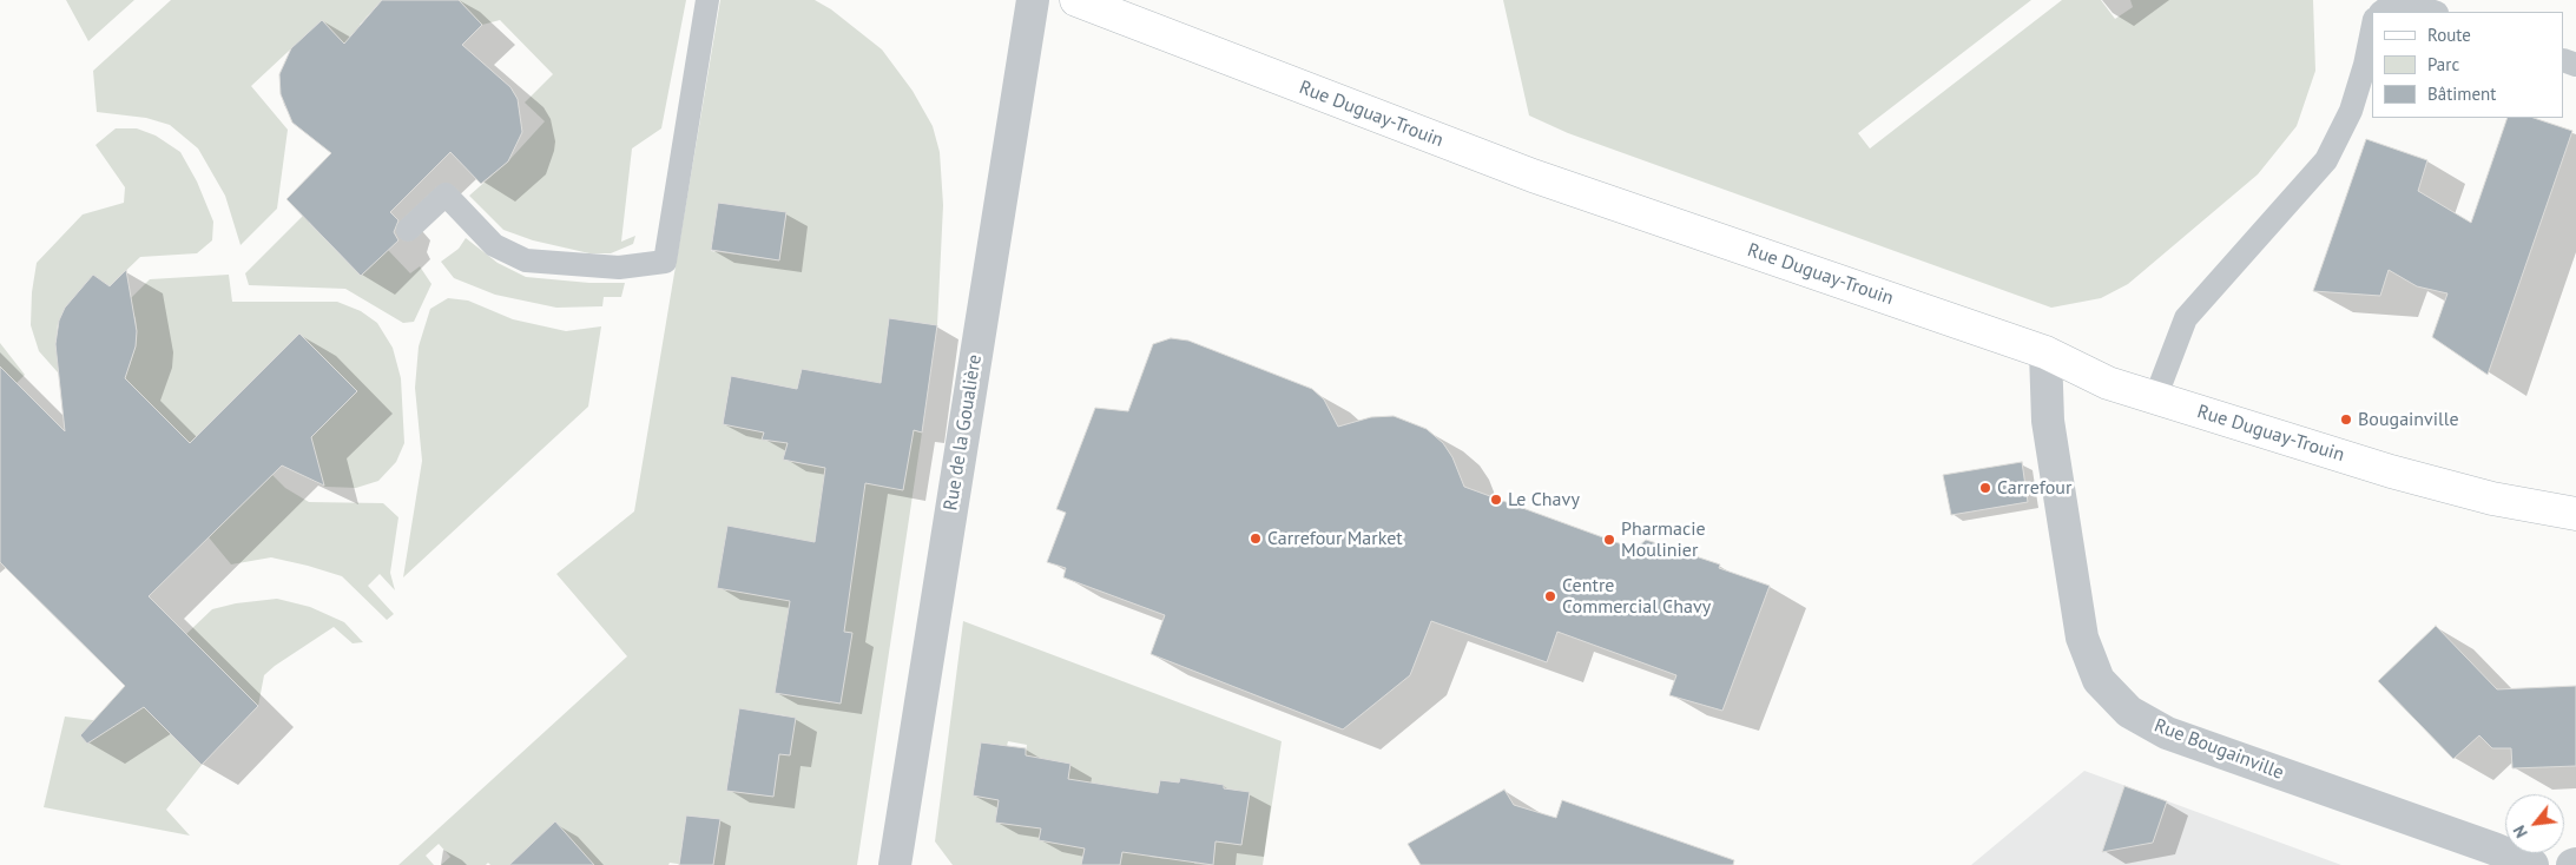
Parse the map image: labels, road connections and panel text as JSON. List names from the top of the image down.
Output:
{
  "streets": {
    "main road": ["Rue Duguay-Trouin"],
    "street": ["Rue de la Goualière", "Rue Bougainville"]
  },
  "crossings": [
    ["Rue Duguay-Trouin", "Rue Bougainville"]
  ],
  "places": [
    "Bougainville",
    "Carrefour",
    "Le Chavy",
    "Carrefour Market",
    "Pharmacie Moulinier",
    "Centre Commercial Chavy"
  ],
  "legend": ["Route", "Parc", "Bâtiment"],
  "north": "bottom left"
}
